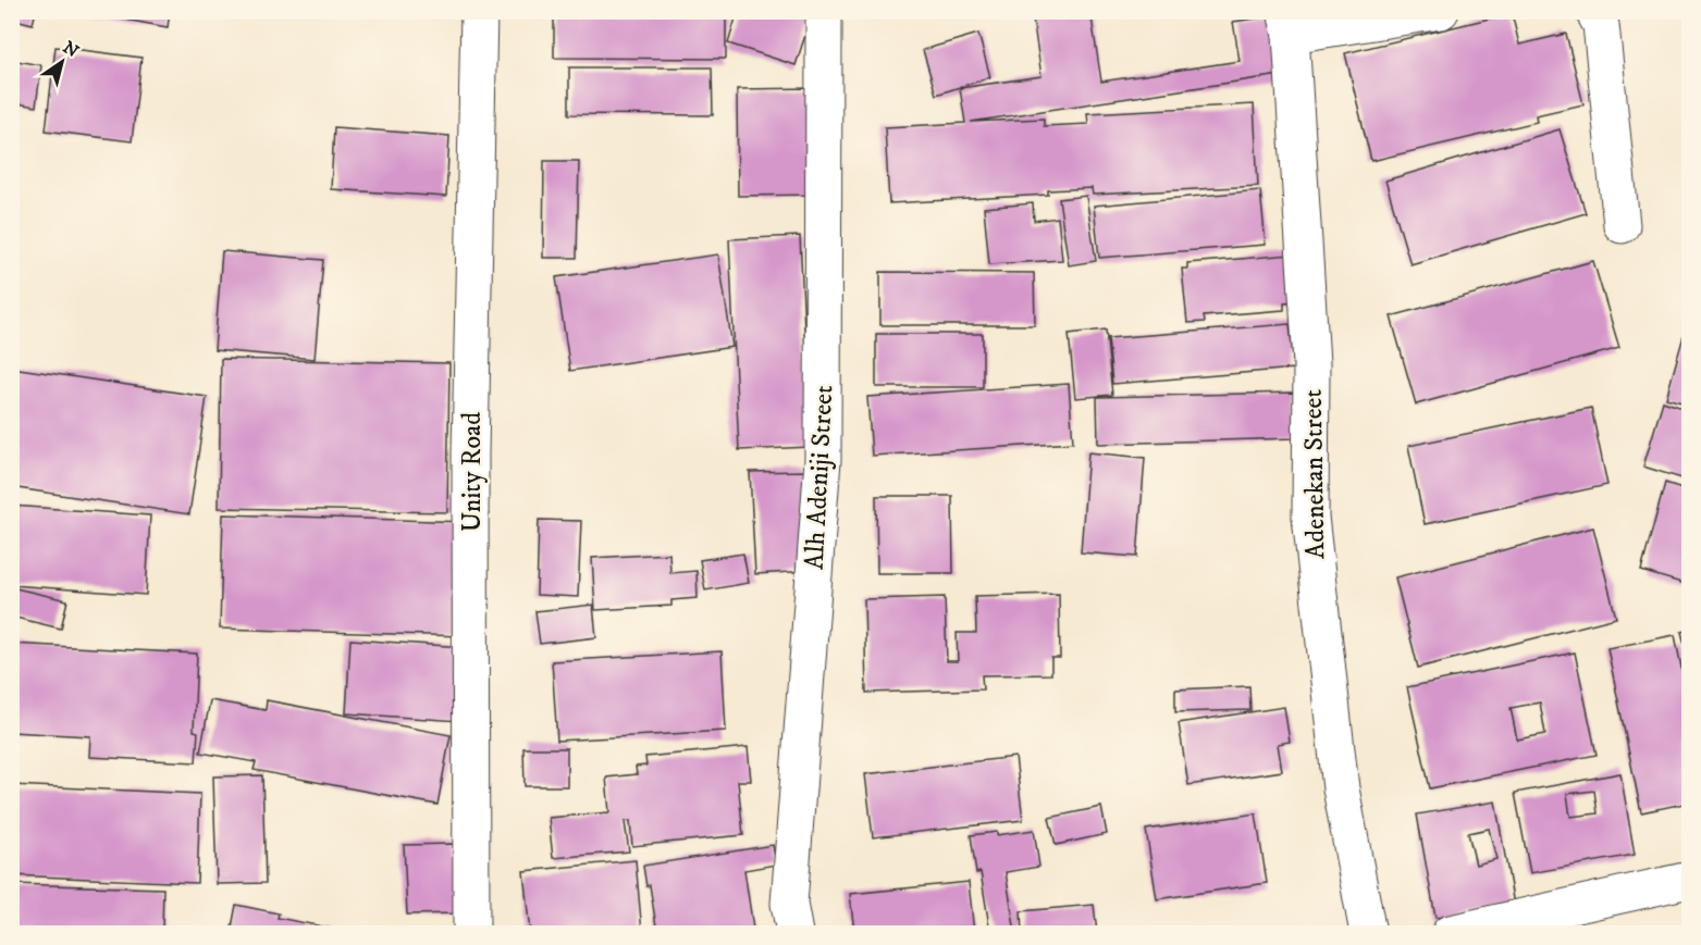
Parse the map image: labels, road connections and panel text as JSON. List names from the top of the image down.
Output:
{
  "streets": {
    "street": ["Unity Road", "Adenekan Street", "Alh Adeniji Street"]
  },
  "north": "top right"
}
